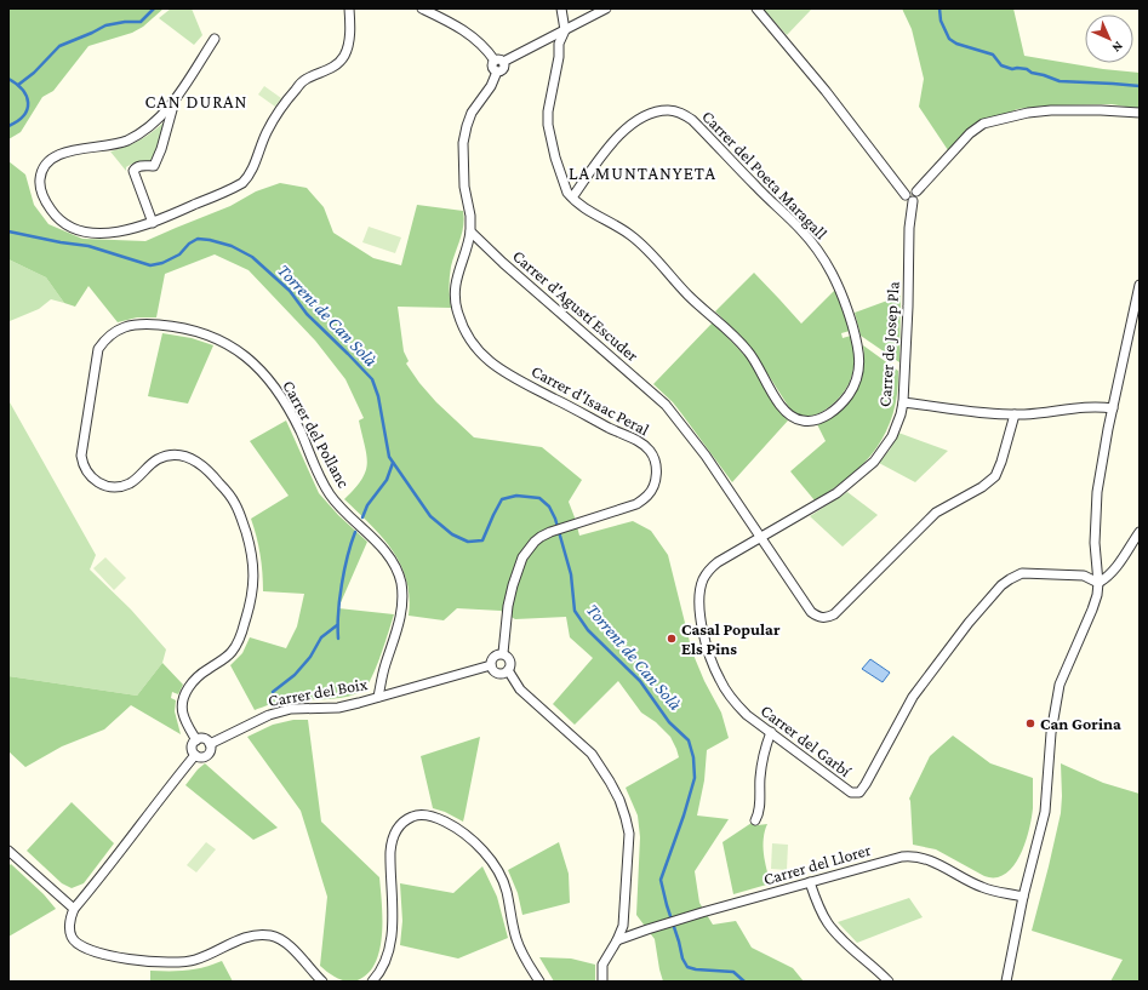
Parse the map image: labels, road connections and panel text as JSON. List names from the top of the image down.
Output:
{
  "streets": {
    "street": [
      "Carrer del Poeta Maragall",
      "Carrer d'Agustí Escuder",
      "Carrer de Josep Pla",
      "Carrer d'Isaac Peral",
      "Carrer del Pollanc",
      "Carrer del Boix",
      "Carrer del Garbí",
      "Carrer del Llorer"
    ]
  },
  "crossings": [
    ["Carrer d'Agustí Escuder", "Carrer de Josep Pla"],
    ["Carrer d'Agustí Escuder", "Carrer d'Isaac Peral"],
    ["Carrer d'Agustí Escuder", "Carrer del Garbí"],
    ["Carrer de Josep Pla", "Carrer del Garbí"],
    ["Carrer d'Isaac Peral", "Carrer del Boix"],
    ["Carrer del Pollanc", "Carrer del Boix"]
  ],
  "districts": ["CAN DURAN", "LA MUNTANYETA"],
  "water": ["Torrent de Can Solà"],
  "places": ["Casal Popular Els Pins", "Can Gorina"],
  "north": "bottom right"
}
